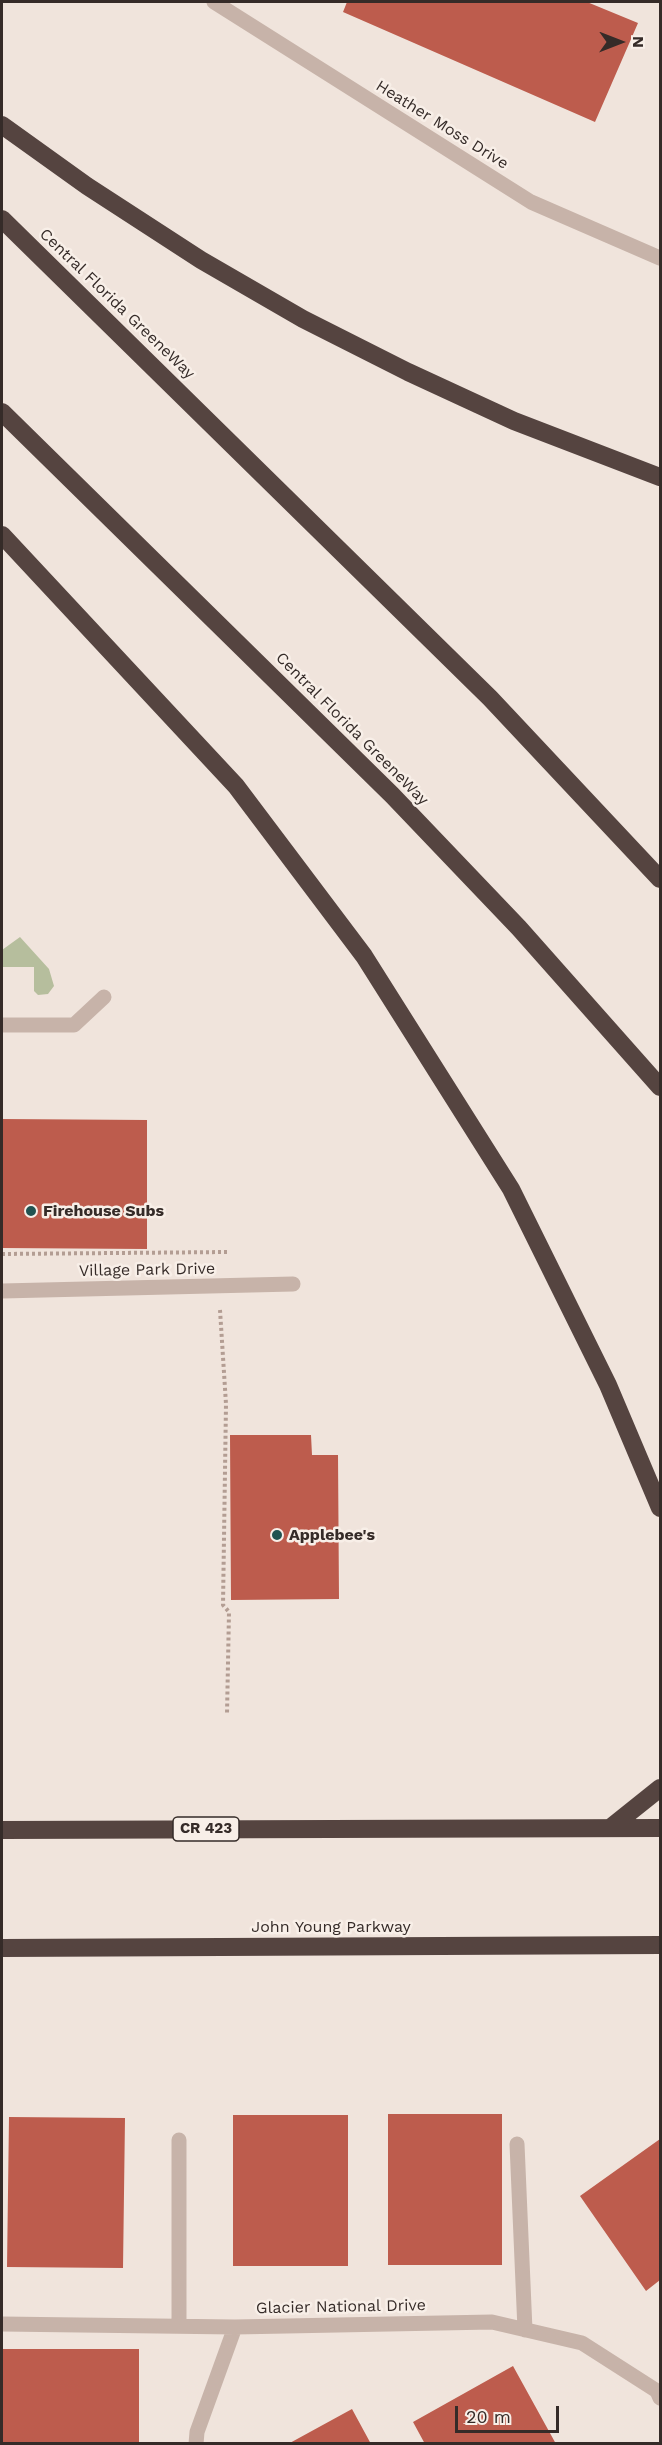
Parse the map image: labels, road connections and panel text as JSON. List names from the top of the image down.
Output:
{
  "streets": {
    "highway": ["Central Florida GreeneWay", "CR 423", "John Young Parkway"],
    "street": ["Heather Moss Drive", "Village Park Drive", "Glacier National Drive"]
  },
  "places": ["Firehouse Subs", "Applebee's"],
  "scale_bar": "20 m",
  "north": "right"
}
